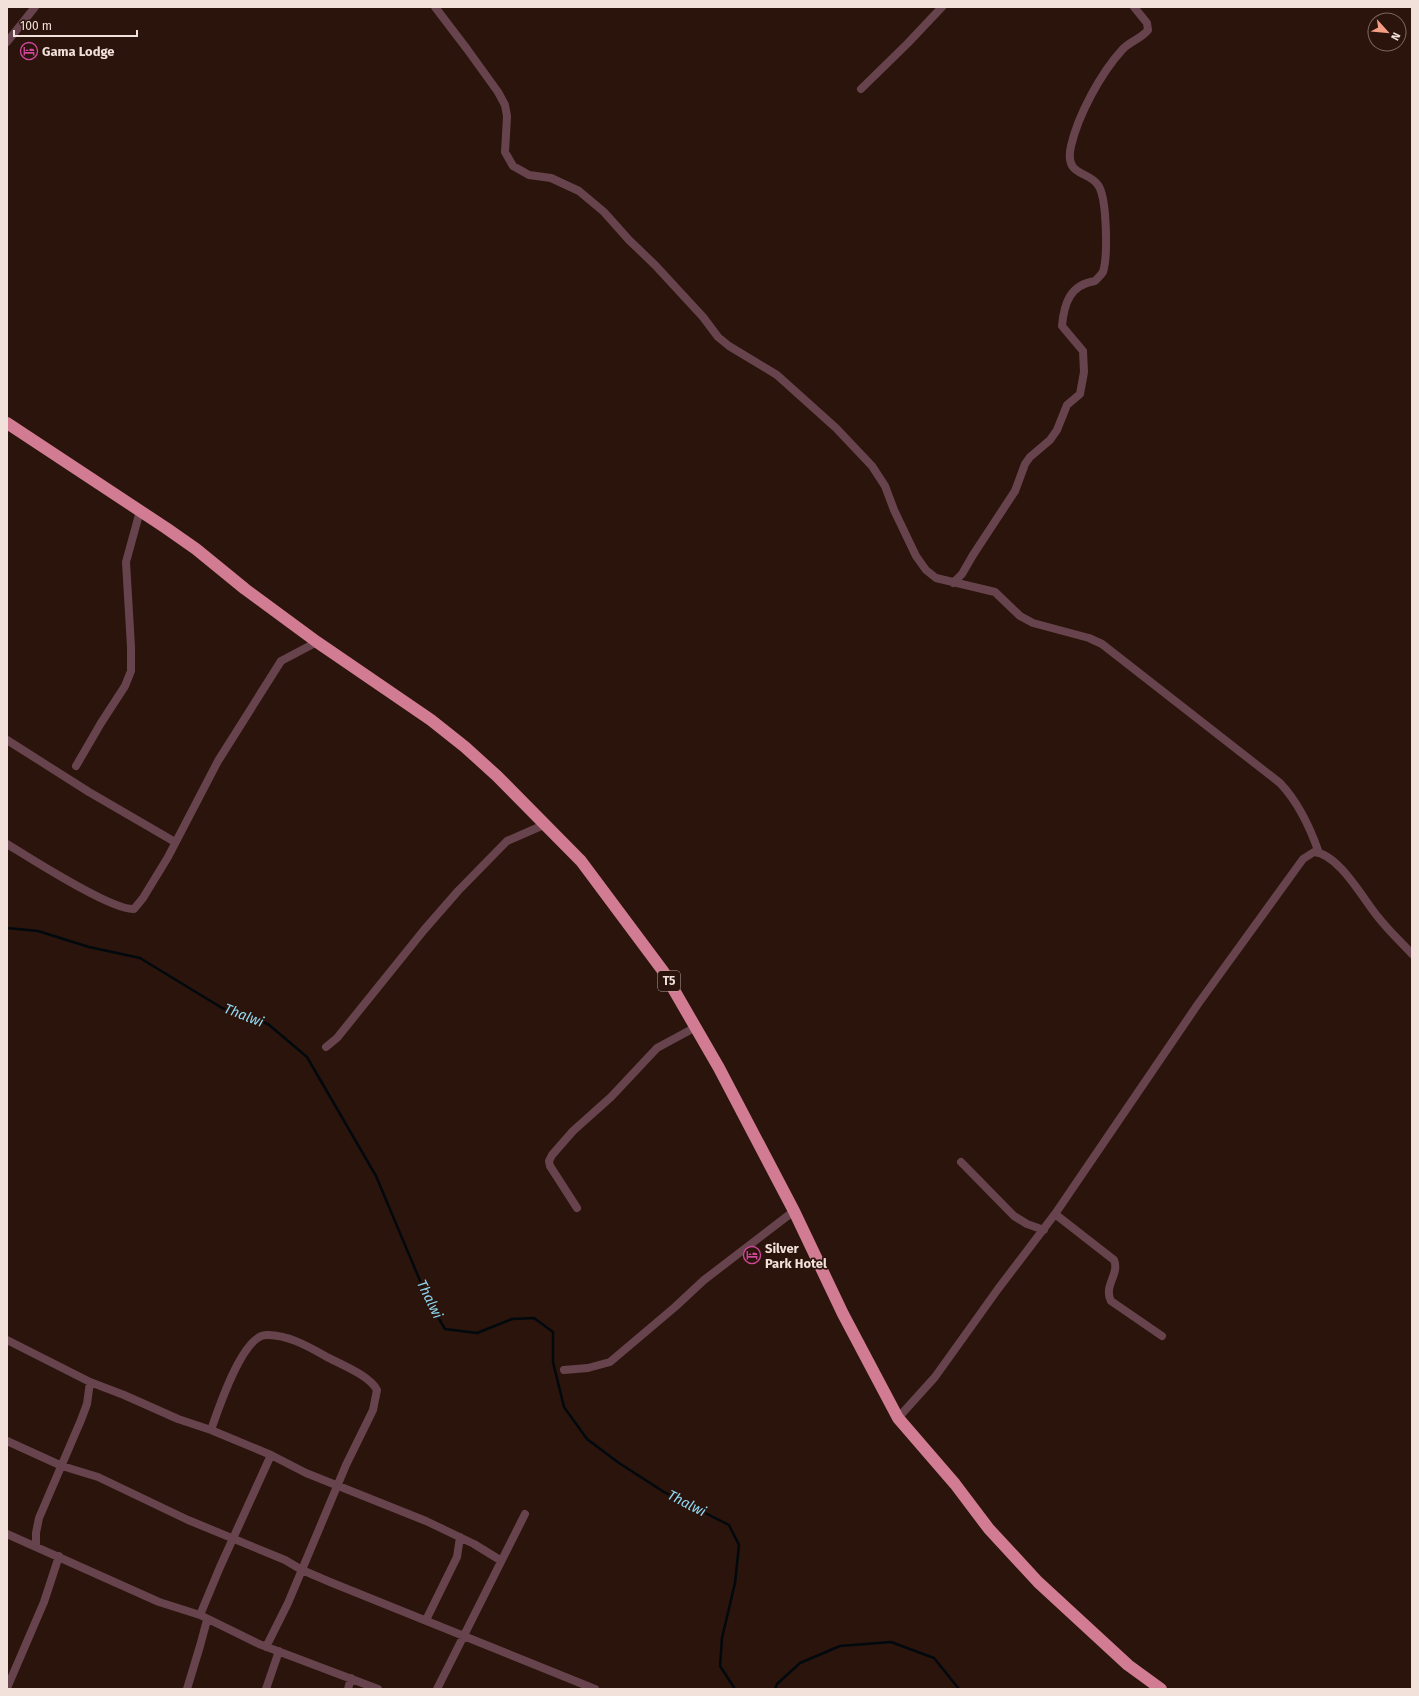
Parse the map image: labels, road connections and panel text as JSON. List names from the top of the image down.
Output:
{
  "streets": {
    "highway": ["T5"]
  },
  "water": ["Thalwi"],
  "places": {
    "hotel": ["Gama Lodge", "Silver Park Hotel"]
  },
  "scale_bar": "100 m",
  "north": "bottom right"
}
